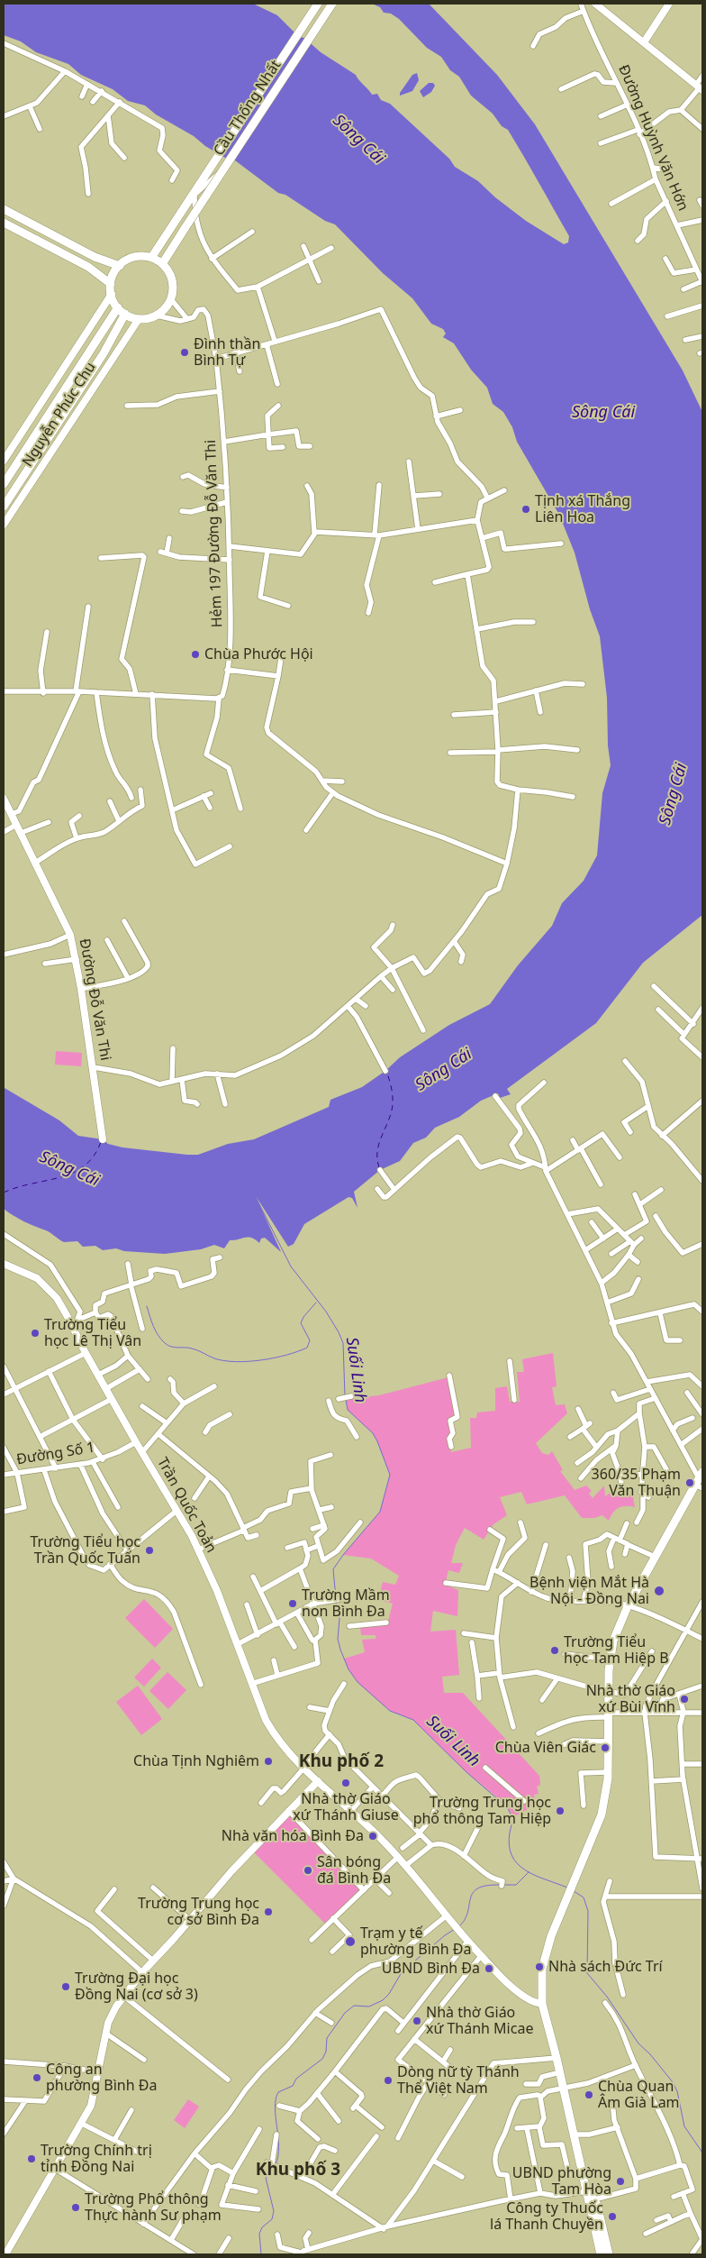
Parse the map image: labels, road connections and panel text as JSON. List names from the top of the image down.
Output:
{
  "streets": {
    "main road": [
      "Cầu Thống Nhất",
      "Nguyễn Phúc Chu",
      "Đường Đỗ Văn Thi",
      "Trần Quốc Toản"
    ],
    "street": ["Đường Huỳnh Văn Hớn", "Hẻm 197 Đường Đỗ Văn Thi", "Đường Số 1"]
  },
  "crossings": [
    ["Cầu Thống Nhất", "Nguyễn Phúc Chu"],
    ["Đường Số 1", "Trần Quốc Toản"]
  ],
  "districts": ["Khu phố 2", "Khu phố 3"],
  "water": ["Sông Cái", "Suối Linh"],
  "places": [
    "Đình thần Bình Tự",
    "Tịnh xá Thắng Liên Hoa",
    "Chùa Phước Hội",
    "Trường Tiểu học Lê Thị Vân",
    "360/35 Phạm Văn Thuận",
    "Trường Tiểu học Trần Quốc Tuấn",
    "Bệnh viện Mắt Hà Nội - Đồng Nai",
    "Trường Mầm non Bình Đa",
    "Trường Tiểu học Tam Hiệp B",
    "Nhà thờ Giáo xứ Bùi Vĩnh",
    "Chùa Viên Giác",
    "Chùa Tịnh Nghiêm",
    "Nhà thờ Giáo xứ Thánh Giuse",
    "Trường Trung học phổ thông Tam Hiệp",
    "Nhà văn hóa Bình Đa",
    "Sân bóng đá Bình Đa",
    "Trường Trung học cơ sở Bình Đa",
    "Trạm y tế phường Bình Đa",
    "Nhà sách Đức Trí",
    "UBND Bình Đa",
    "Trường Đại học Đồng Nai (cơ sở 3)",
    "Nhà thờ Giáo xứ Thánh Micae",
    "Công an phường Bình Đa",
    "Dòng nữ tỳ Thánh Thể Việt Nam",
    "Chùa Quan Âm Già Lam",
    "Trường Chính trị tỉnh Đồng Nai",
    "UBND phường Tam Hòa",
    "Trường Phổ thông Thực hành Sư phạm",
    "Công ty Thuốc lá Thanh Chuyền"
  ]
}
